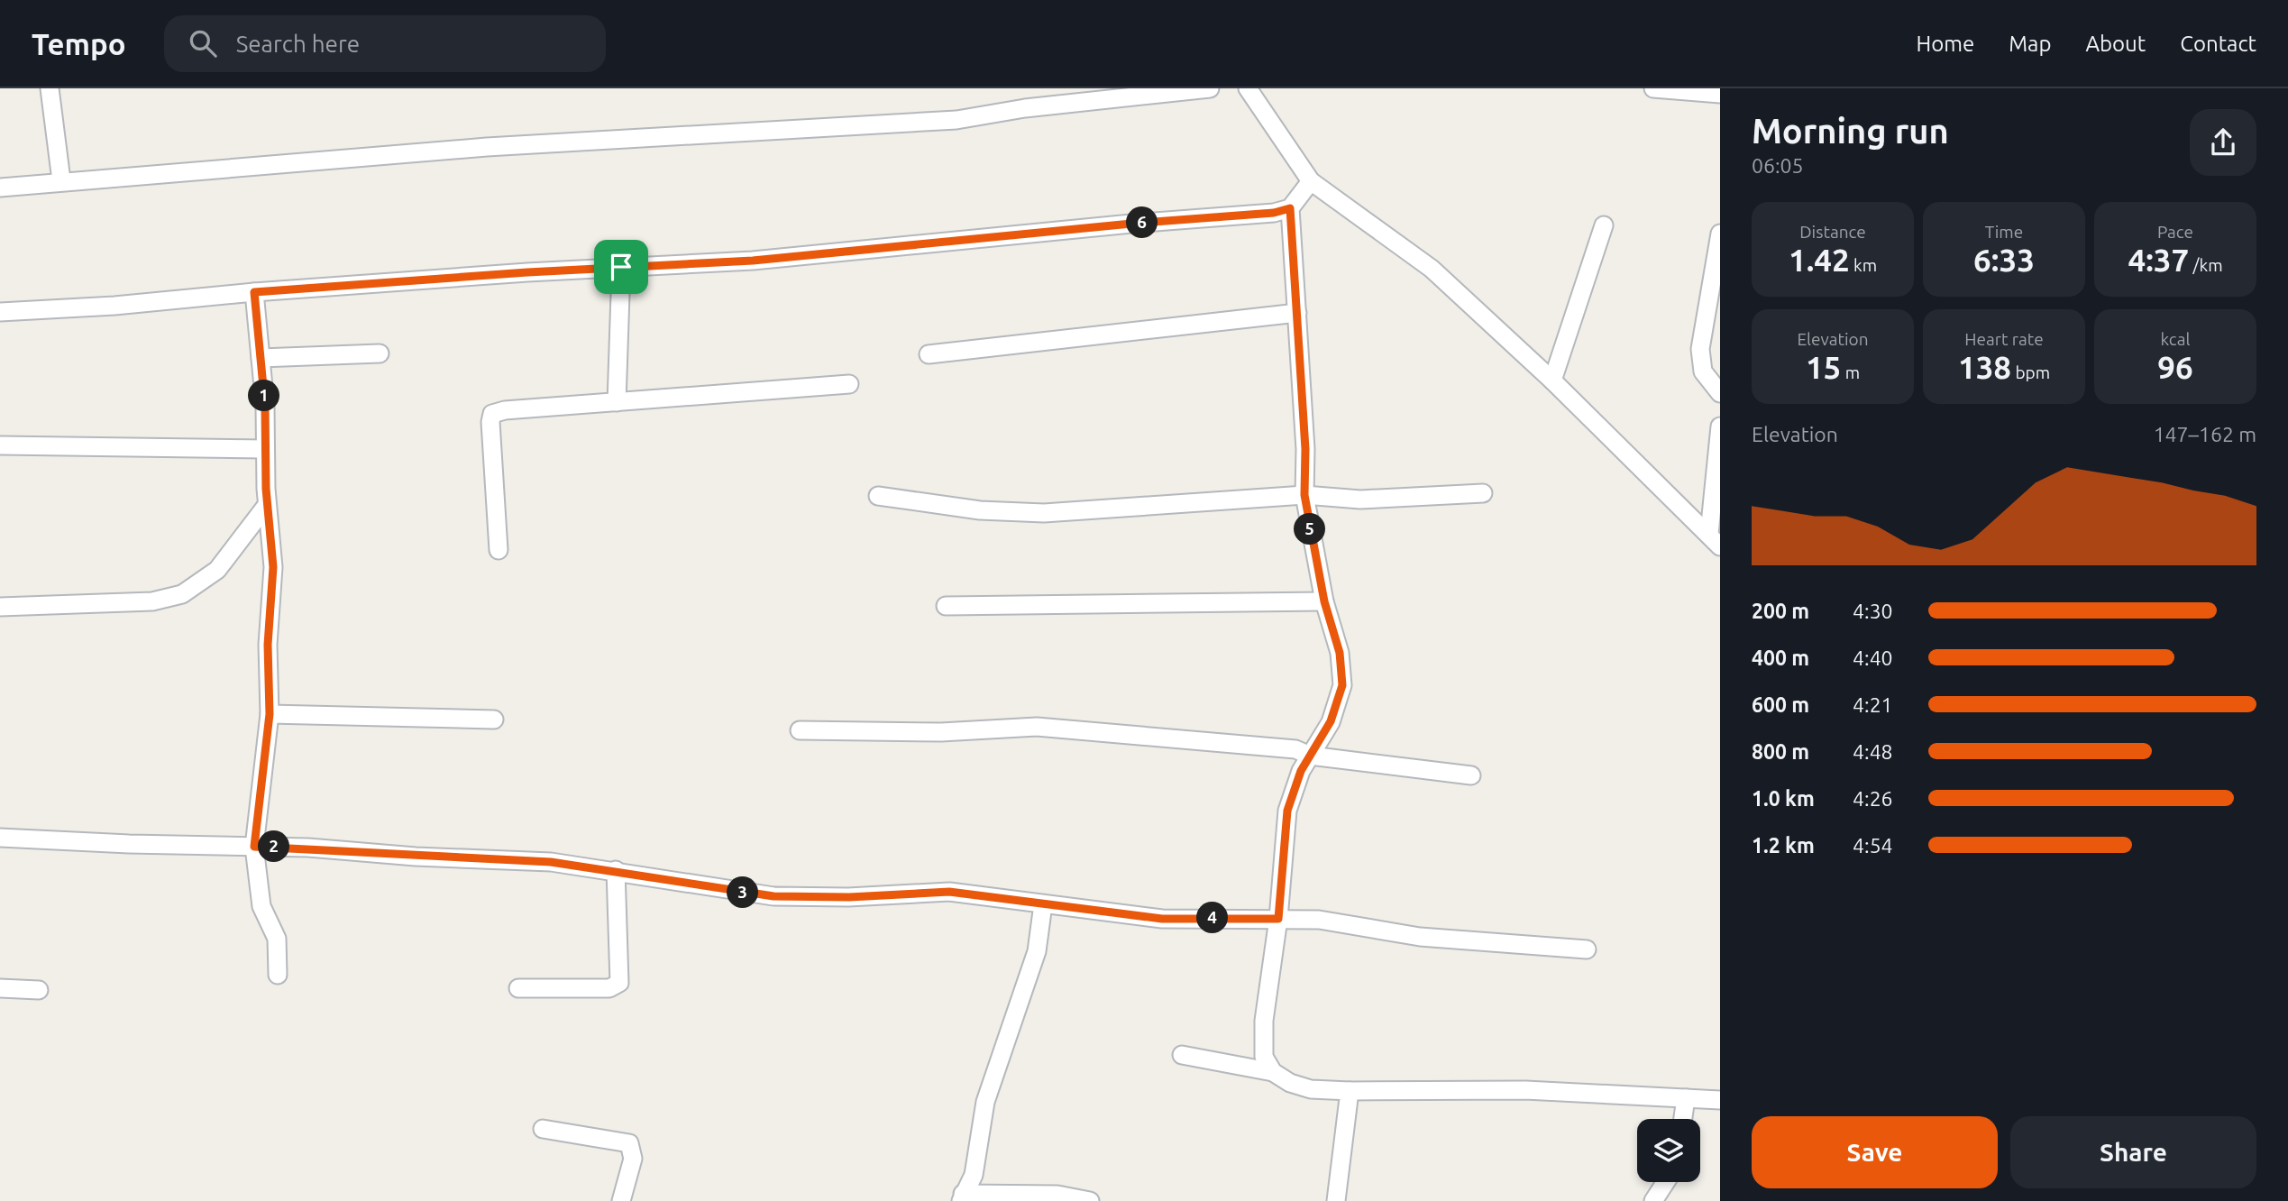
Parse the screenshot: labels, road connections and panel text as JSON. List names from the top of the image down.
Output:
{
  "page": {
    "header": "Tempo",
    "search": "Search here",
    "nav": [
      "Home",
      "Map",
      "About",
      "Contact"
    ],
    "heading": ["Morning run", "06:05"],
    "stats": [
      ["Distance", "1.42 km"],
      ["Time", "6:33"],
      ["Pace", "4:37 /km"],
      ["Elevation", "15 m"],
      ["Heart rate", "138 bpm"],
      ["kcal", "96"]
    ],
    "pins": [
      "6",
      "1",
      "5",
      "2",
      "3",
      "4"
    ],
    "chart": ["Elevation", "147–162 m"],
    "list": [
      {
        "name": "200 m",
        "note": "4:30"
      },
      {
        "name": "400 m",
        "note": "4:40"
      },
      {
        "name": "600 m",
        "note": "4:21"
      },
      {
        "name": "800 m",
        "note": "4:48"
      },
      {
        "name": "1.0 km",
        "note": "4:26"
      },
      {
        "name": "1.2 km",
        "note": "4:54"
      }
    ],
    "buttons": ["Save", "Share"]
  }
}
